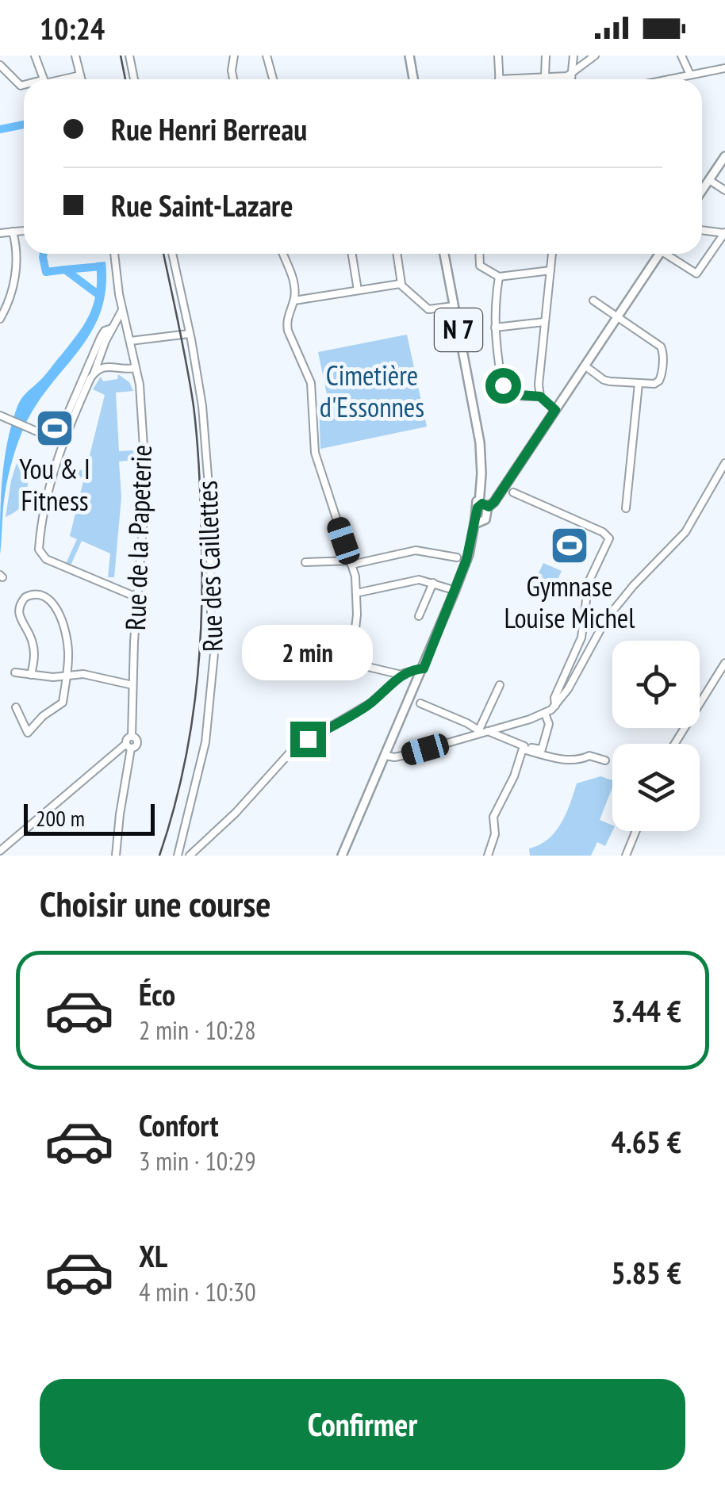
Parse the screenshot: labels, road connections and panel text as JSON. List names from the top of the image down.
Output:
{
  "streets": {
    "main road": ["N 7"],
    "street": ["Rue de la Papeterie", "Rue des Caillettes"]
  },
  "parks": ["Cimetière d'Essonnes"],
  "places": {
    "sports": ["You & I Fitness", "Gymnase Louise Michel"]
  },
  "scale_bar": "200 m",
  "page": {
    "status": "10:24",
    "banner": ["Rue Henri Berreau", "Rue Saint-Lazare"],
    "bubble": "2 min",
    "scale": "200 m",
    "heading": "Choisir une course",
    "list": [
      {
        "name": "Éco",
        "note": "2 min · 10:28",
        "value": "3.44 €"
      },
      {
        "name": "Confort",
        "note": "3 min · 10:29",
        "value": "4.65 €"
      },
      {
        "name": "XL",
        "note": "4 min · 10:30",
        "value": "5.85 €"
      }
    ],
    "buttons": "Confirmer"
  }
}
